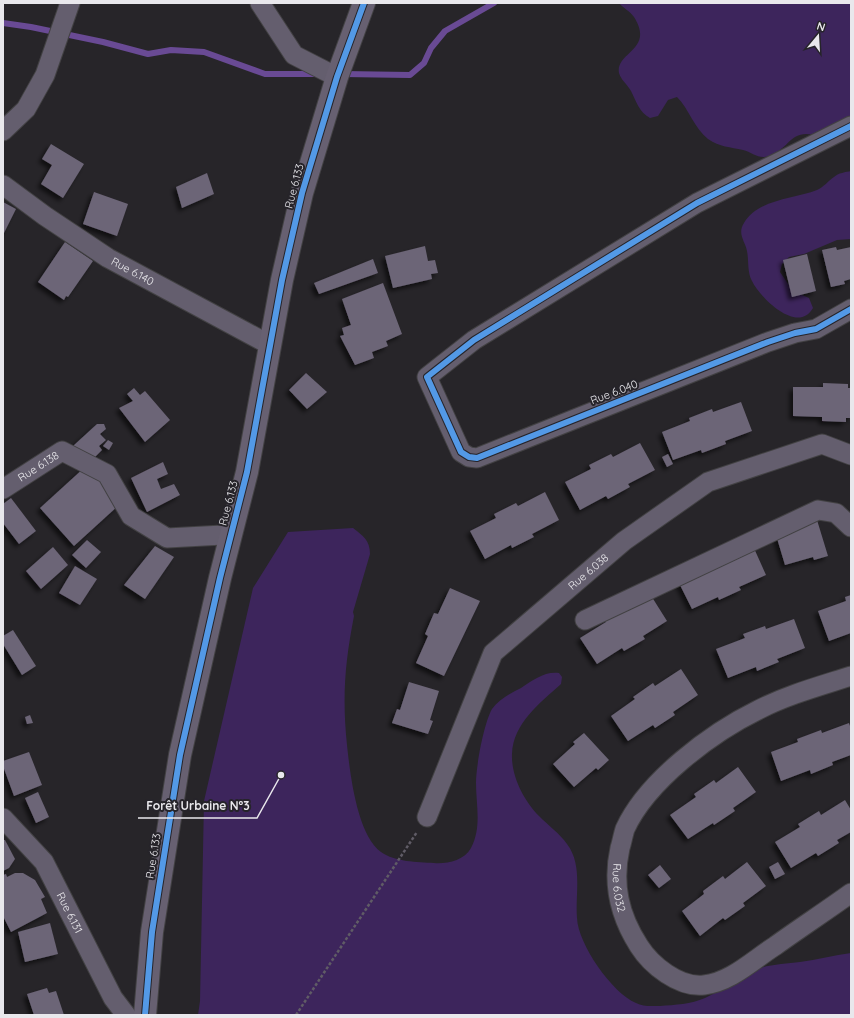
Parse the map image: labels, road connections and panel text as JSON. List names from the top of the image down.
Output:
{
  "streets": {
    "street": [
      "Rue 6.133",
      "Rue 6.140",
      "Rue 6.040",
      "Rue 6.138",
      "Rue 6.038",
      "Rue 6.032",
      "Rue 6.131"
    ]
  },
  "crossings": [
    ["Rue 6.133", "Rue 6.140"],
    ["Rue 6.133", "Rue 6.138"]
  ],
  "places": ["Forêt Urbaine N°3"],
  "north": "top"
}
